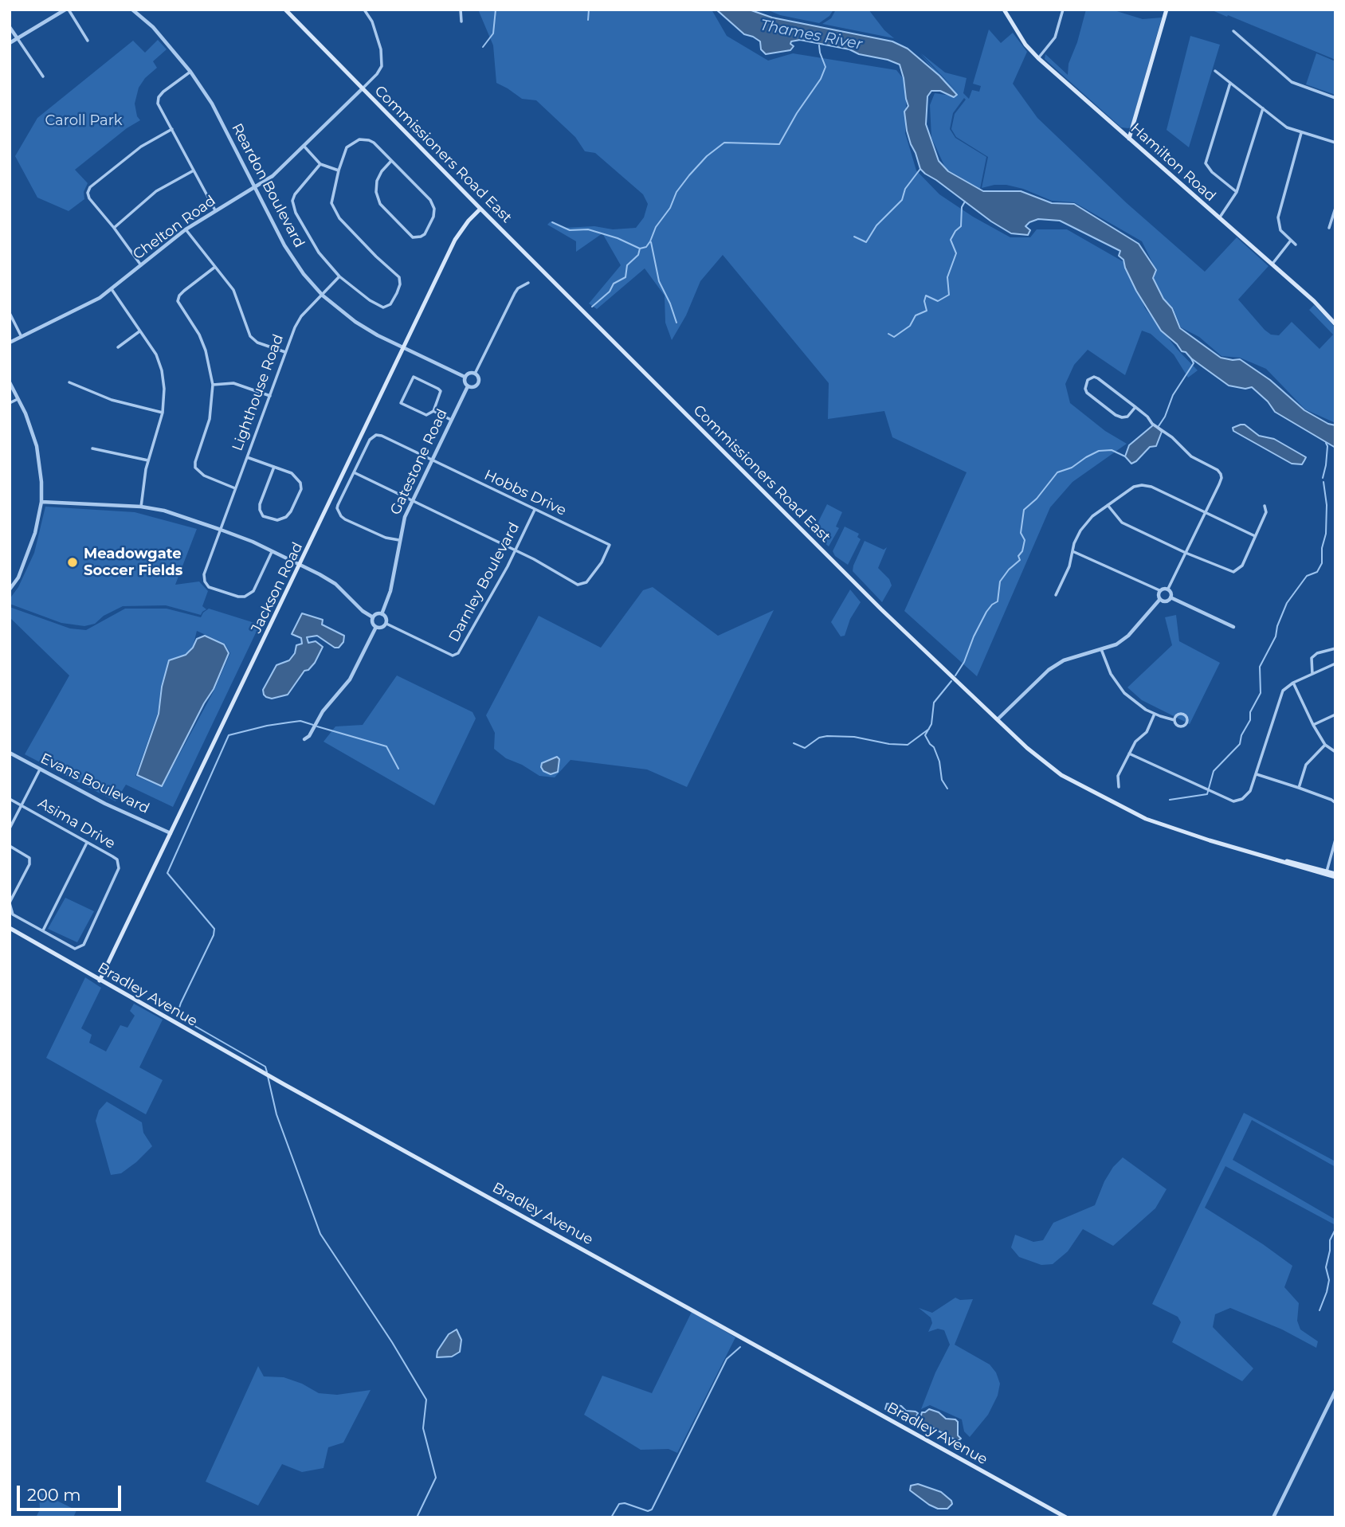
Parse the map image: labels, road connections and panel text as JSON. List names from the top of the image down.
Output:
{
  "streets": {
    "main road": [
      "Commissioners Road East",
      "Hamilton Road",
      "Jackson Road",
      "Bradley Avenue"
    ],
    "street": [
      "Reardon Boulevard",
      "Chelton Road",
      "Lighthouse Road",
      "Gatestone Road",
      "Hobbs Drive",
      "Darnley Boulevard",
      "Evans Boulevard",
      "Asima Drive"
    ]
  },
  "crossings": [
    ["Commissioners Road East", "Chelton Road"],
    ["Commissioners Road East", "Jackson Road"],
    ["Reardon Boulevard", "Chelton Road"],
    ["Reardon Boulevard", "Lighthouse Road"],
    ["Reardon Boulevard", "Gatestone Road"],
    ["Reardon Boulevard", "Jackson Road"],
    ["Gatestone Road", "Hobbs Drive"],
    ["Gatestone Road", "Darnley Boulevard"],
    ["Hobbs Drive", "Darnley Boulevard"],
    ["Jackson Road", "Evans Boulevard"],
    ["Jackson Road", "Bradley Avenue"]
  ],
  "water": ["Thames River"],
  "parks": ["Caroll Park"],
  "places": ["Meadowgate Soccer Fields"],
  "scale_bar": "200 m"
}
